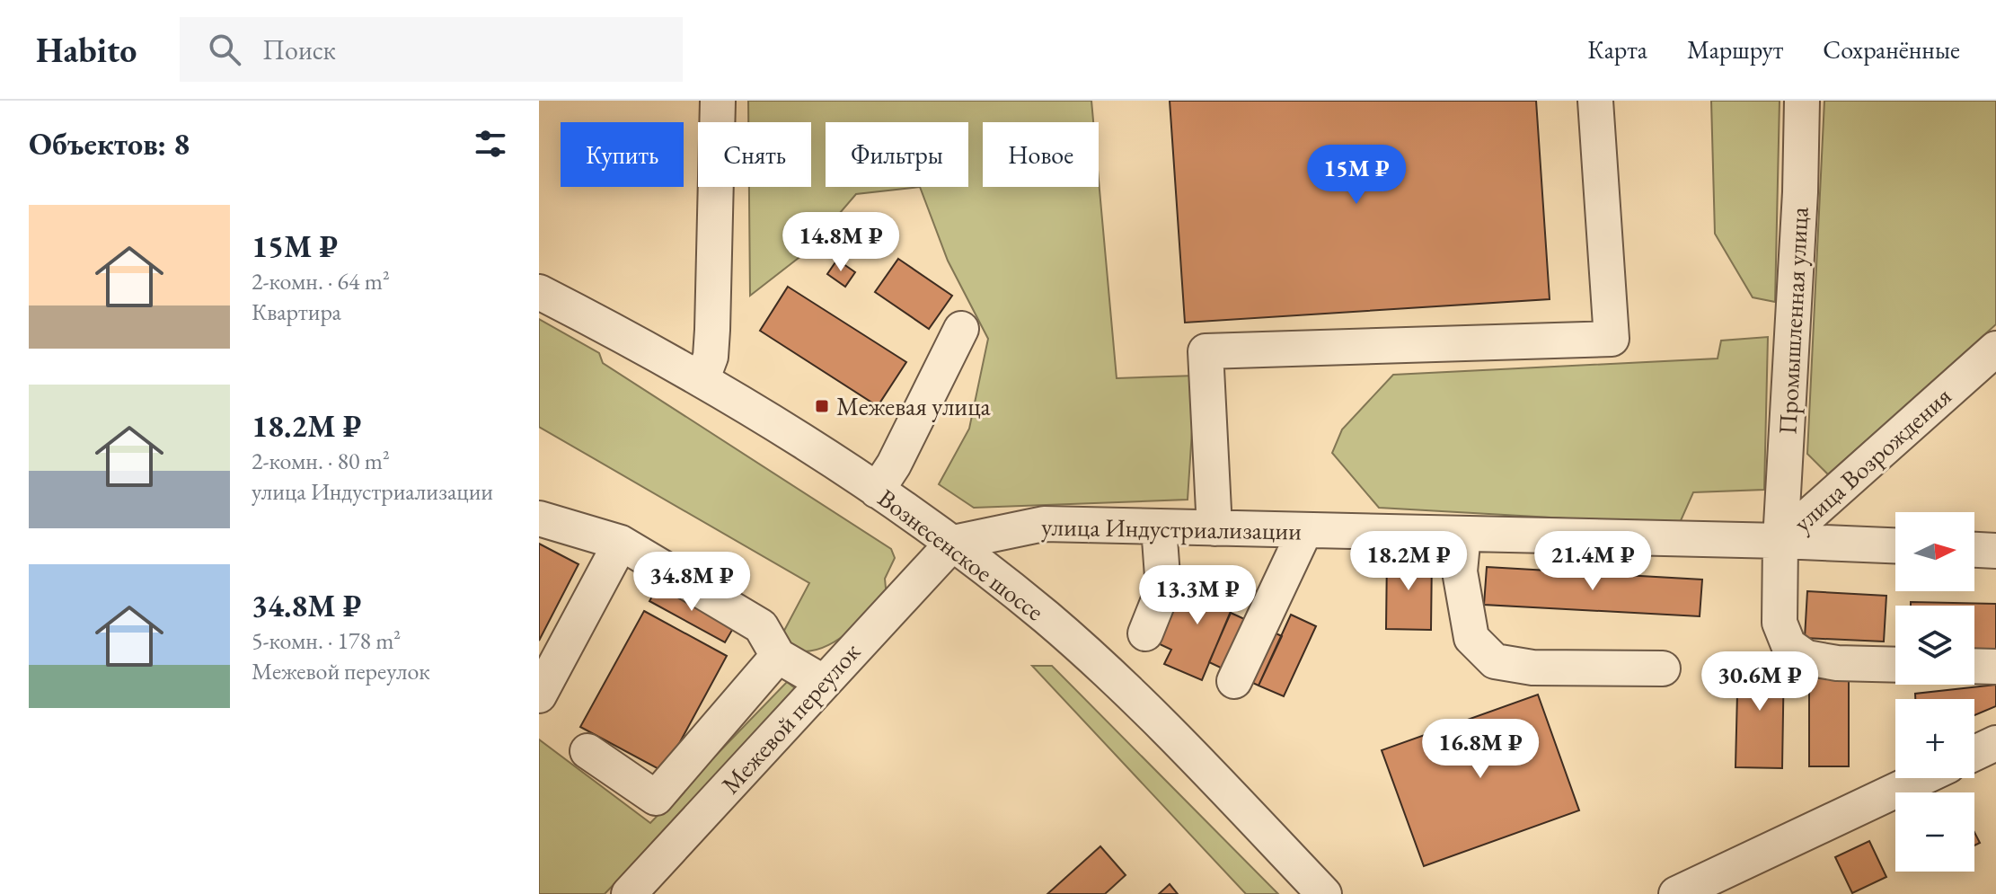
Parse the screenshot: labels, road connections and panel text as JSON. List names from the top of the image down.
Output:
{
  "streets": {
    "street": [
      "Промышленная улица",
      "улица Возрождения",
      "улица Индустриализации",
      "Вознесенское шоссе",
      "Межевой переулок"
    ]
  },
  "crossings": [
    ["Промышленная улица", "улица Возрождения"],
    ["Промышленная улица", "улица Индустриализации"],
    ["улица Возрождения", "улица Индустриализации"],
    ["улица Индустриализации", "Вознесенское шоссе"],
    ["улица Индустриализации", "Межевой переулок"],
    ["Вознесенское шоссе", "Межевой переулок"]
  ],
  "places": {
    "transit": ["Межевая улица"]
  },
  "north": "right",
  "page": {
    "header": "Habito",
    "search": "Поиск",
    "nav": ["Карта", "Маршрут", "Сохранённые"],
    "heading": "Объектов: 8",
    "chip": [
      "Купить",
      "Снять",
      "Фильтры",
      "Новое"
    ],
    "price": [
      "15M ₽",
      "14.8M ₽",
      "18.2M ₽",
      "21.4M ₽",
      "34.8M ₽",
      "13.3M ₽",
      "30.6M ₽",
      "16.8M ₽"
    ],
    "list": [
      {
        "name": "15M ₽",
        "note": "2-комн. · 64 m² · Квартира"
      },
      {
        "name": "18.2M ₽",
        "note": "2-комн. · 80 m² · улица Индустриализации"
      },
      {
        "name": "34.8M ₽",
        "note": "5-комн. · 178 m² · Межевой переулок"
      }
    ],
    "map_buttons": ["+", "−"]
  }
}
